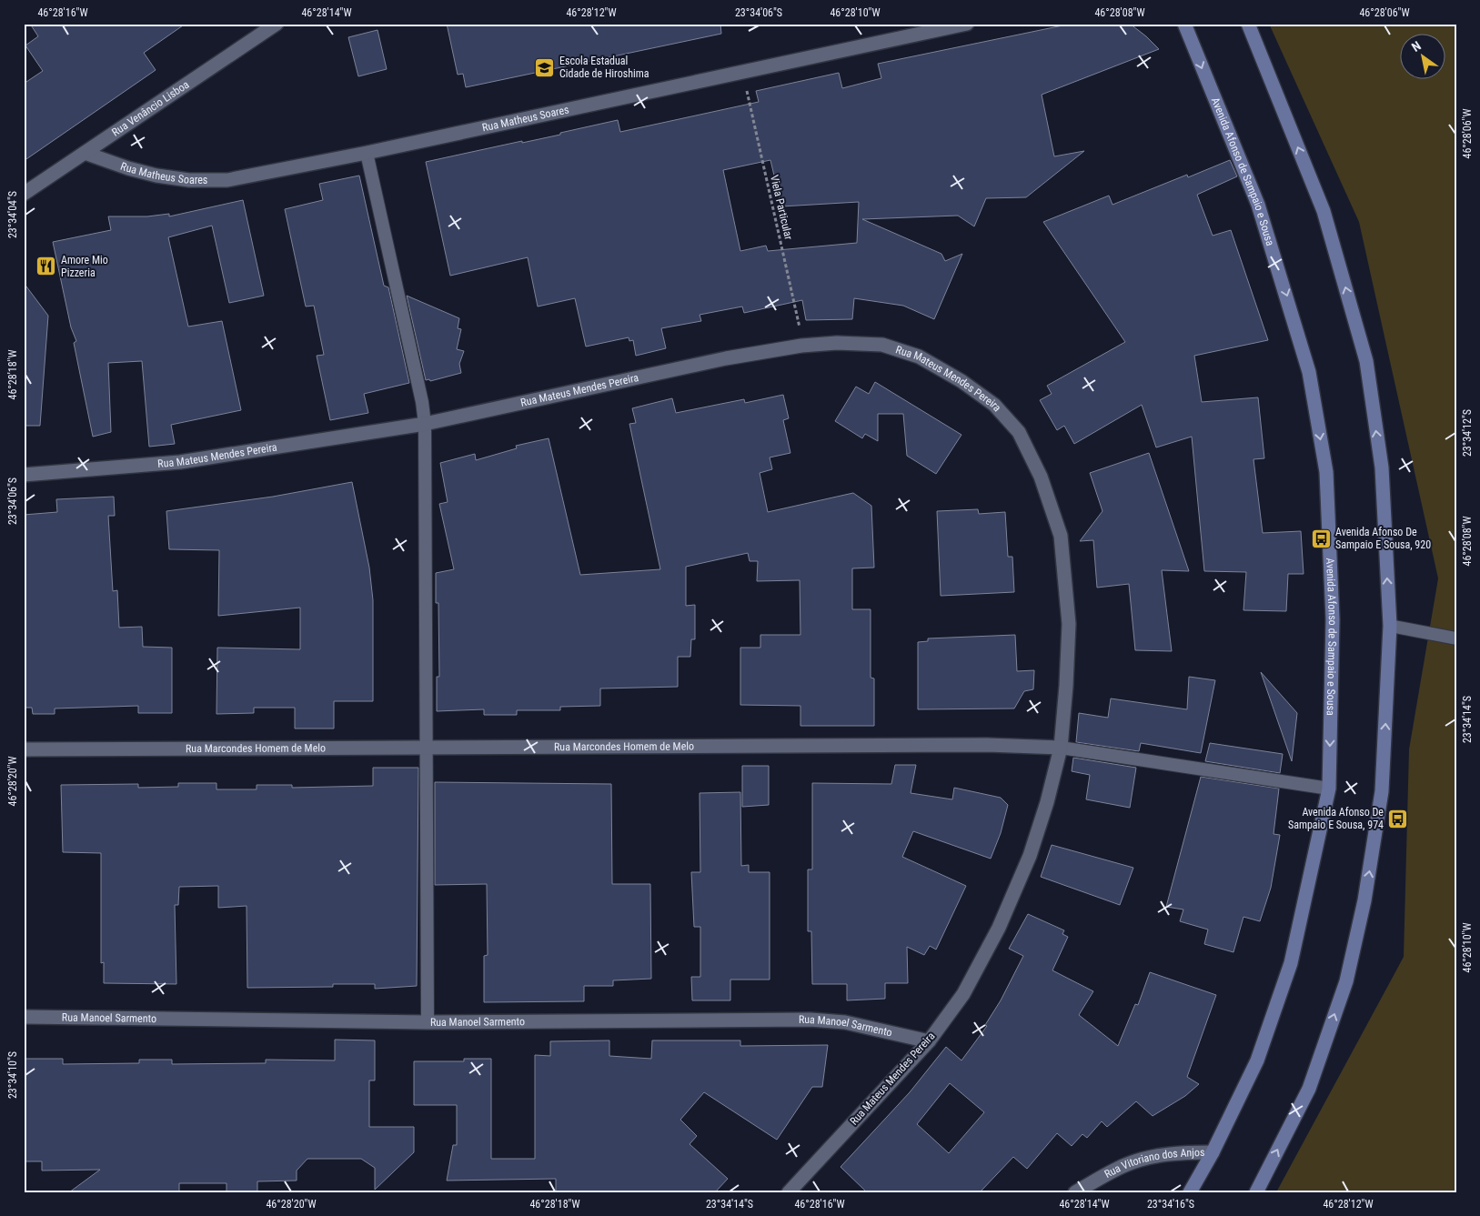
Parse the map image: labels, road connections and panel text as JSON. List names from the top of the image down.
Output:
{
  "streets": {
    "main road": ["Avenida Afonso de Sampaio e Sousa"],
    "street": [
      "Rua Venâncio Lisboa",
      "Rua Matheus Soares",
      "Rua Mateus Mendes Pereira",
      "Rua Marcondes Homem de Melo",
      "Rua Manoel Sarmento",
      "Rua Vitoriano dos Anjos"
    ],
    "path": ["Viela Particular"]
  },
  "crossings": [
    ["Rua Venâncio Lisboa", "Rua Matheus Soares"],
    ["Rua Matheus Soares", "Viela Particular"],
    ["Avenida Afonso de Sampaio e Sousa", "Rua Vitoriano dos Anjos"],
    ["Viela Particular", "Rua Mateus Mendes Pereira"],
    ["Rua Mateus Mendes Pereira", "Rua Marcondes Homem de Melo"],
    ["Rua Mateus Mendes Pereira", "Rua Manoel Sarmento"]
  ],
  "places": {
    "school or university": ["Escola Estadual Cidade de Hiroshima"],
    "restaurant": ["Amore Mio Pizzeria"],
    "bus stop": ["Avenida Afonso De Sampaio E Sousa, 920", "Avenida Afonso De Sampaio E Sousa, 974"]
  },
  "north": "top left",
  "coordinates": [
    "46°28'16\"W",
    "46°28'14\"W",
    "46°28'12\"W",
    "23°34'06\"S",
    "46°28'10\"W",
    "46°28'08\"W",
    "46°28'06\"W",
    "23°34'04\"S",
    "46°28'18\"W",
    "23°34'12\"S",
    "23°34'14\"S",
    "46°28'20\"W",
    "23°34'10\"S",
    "23°34'16\"S"
  ]
}
